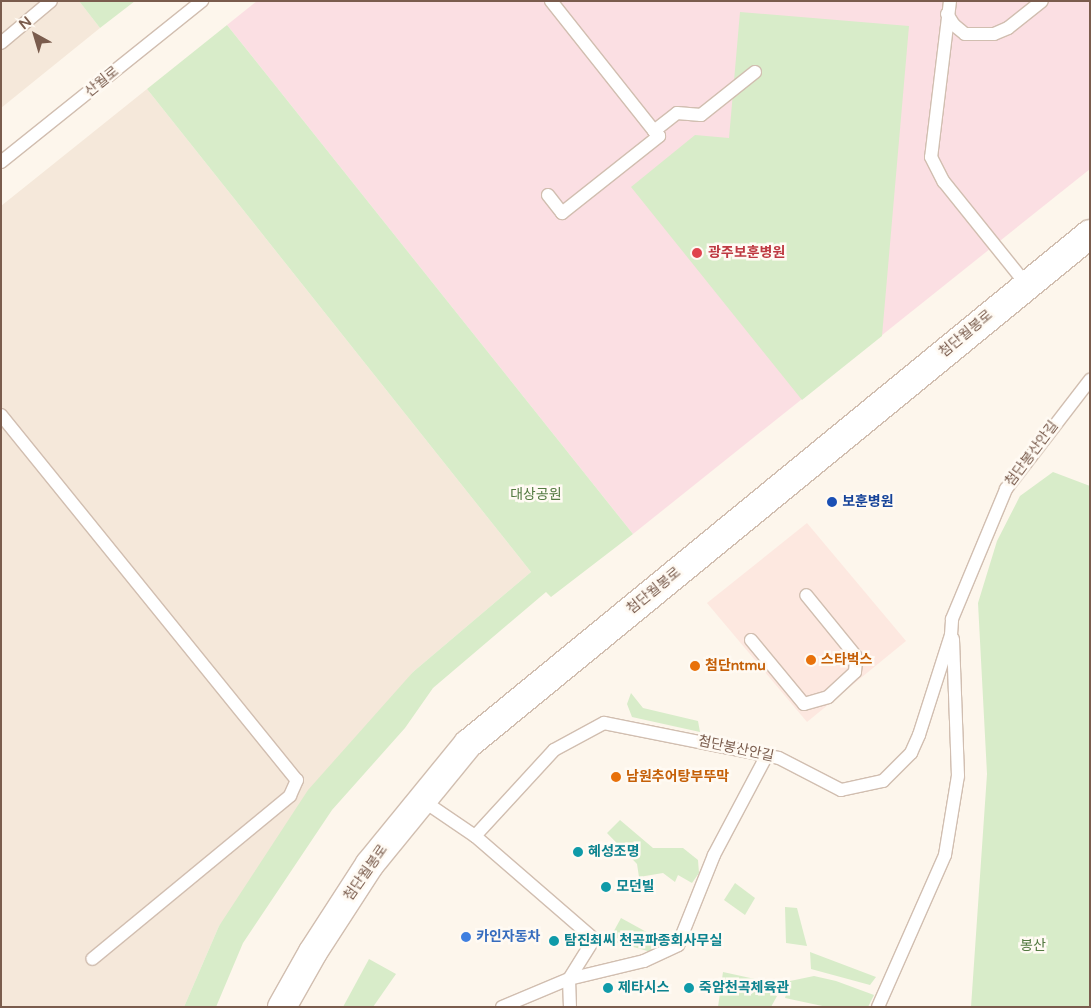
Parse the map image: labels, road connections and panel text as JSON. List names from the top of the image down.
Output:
{
  "streets": {
    "street": ["첨단월봉로"],
    "lane": ["산월로", "첨단봉산안길"]
  },
  "parks": ["대상공원", "봉산"],
  "places": [
    "광주보훈병원",
    "보훈병원",
    "스타벅스",
    "첨단ntmu",
    "남원추어탕부뚜막",
    "혜성조명",
    "모던빌",
    "카인자동차",
    "탐진최씨 천곡파종회사무실",
    "제타시스",
    "죽암천곡체육관"
  ],
  "north": "top left"
}
